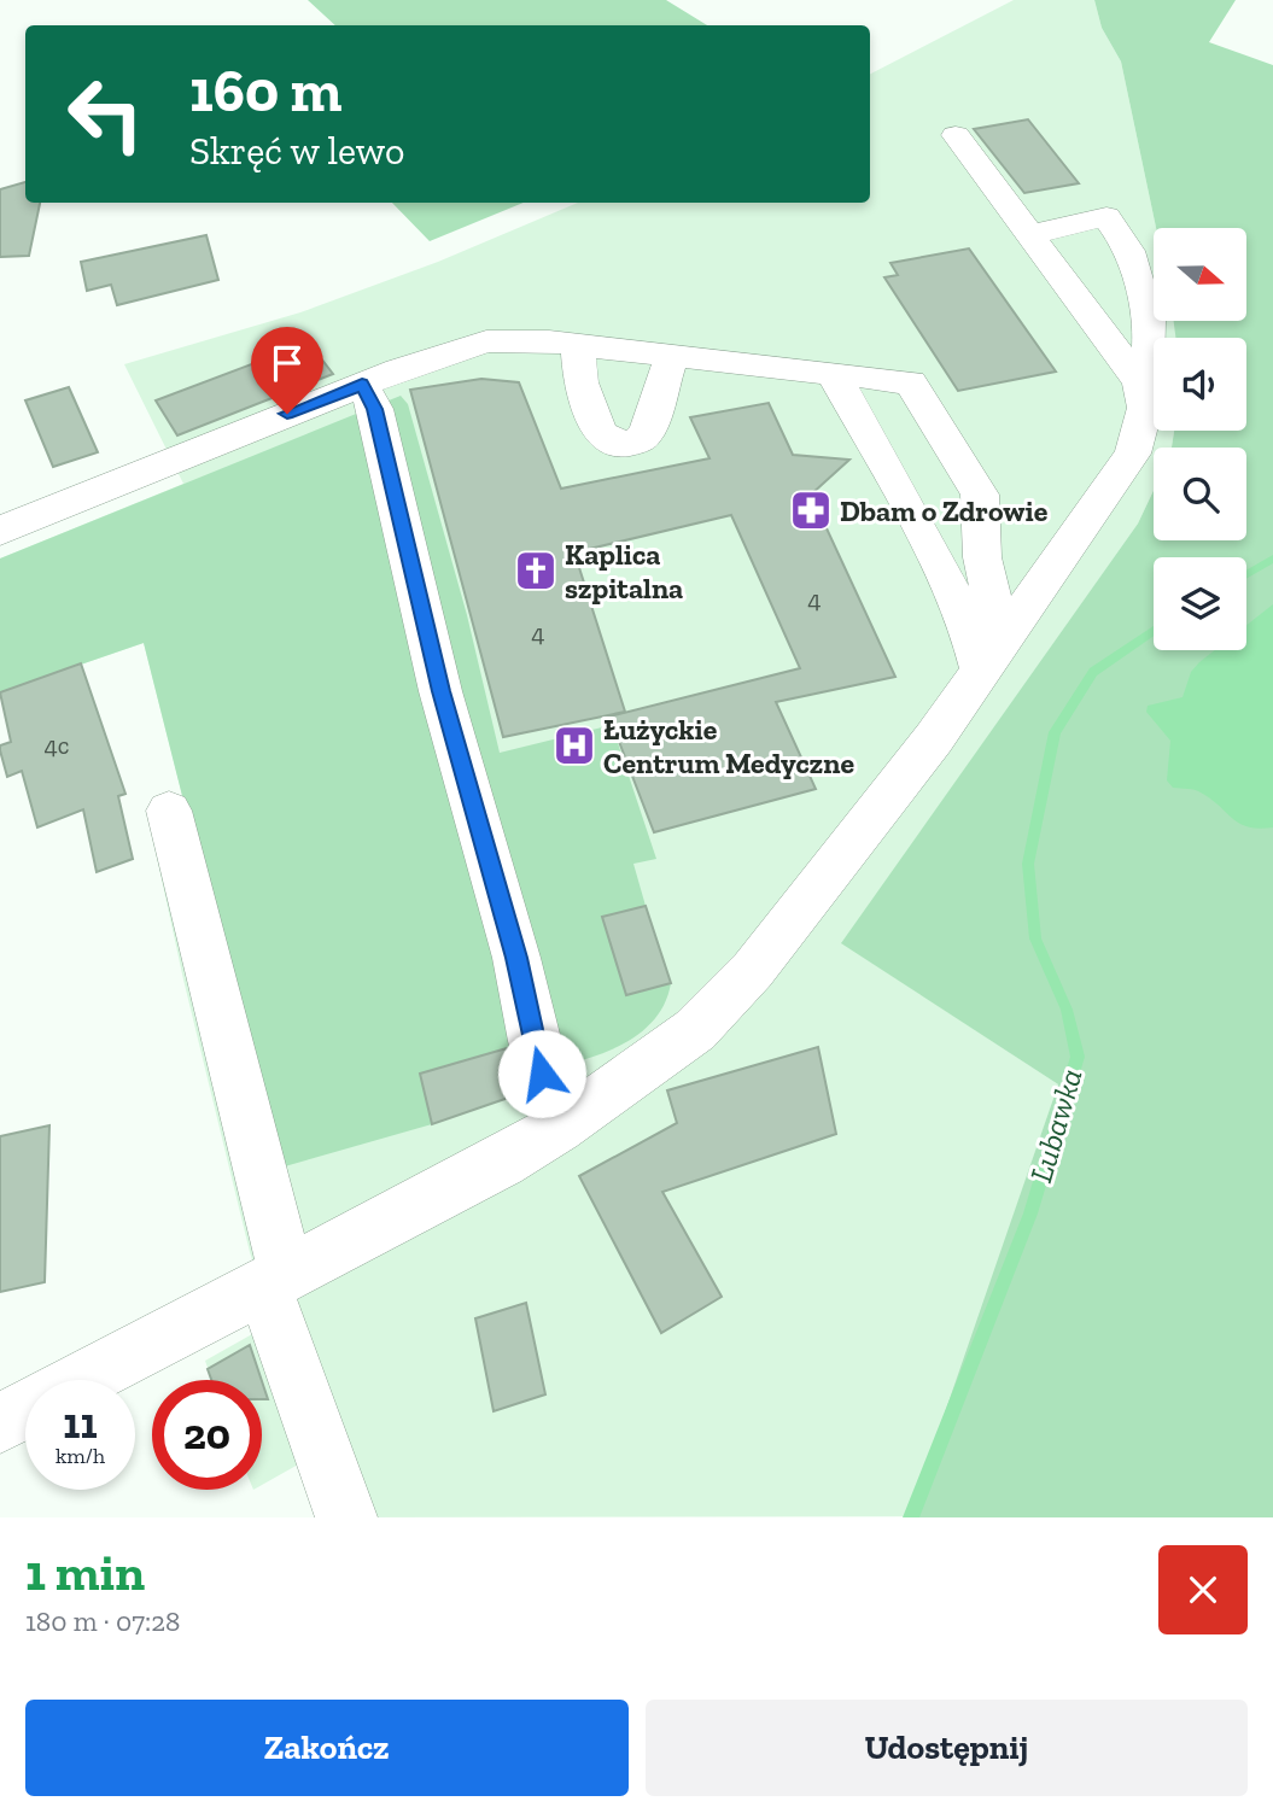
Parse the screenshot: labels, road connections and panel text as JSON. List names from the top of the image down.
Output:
{
  "water": ["Lubawka"],
  "places": {
    "pharmacy": ["Dbam o Zdrowie"],
    "church": ["Kaplica szpitalna"],
    "hospital": ["Łużyckie Centrum Medyczne"]
  },
  "house_numbers": ["4", "4", "4c"],
  "north": "right",
  "page": {
    "turn": ["160 m", "Skręć w lewo"],
    "speed": "11 km/h",
    "limit": "20",
    "heading": ["1 min", "180 m · 07:28"],
    "buttons": ["Zakończ", "Udostępnij"]
  }
}
